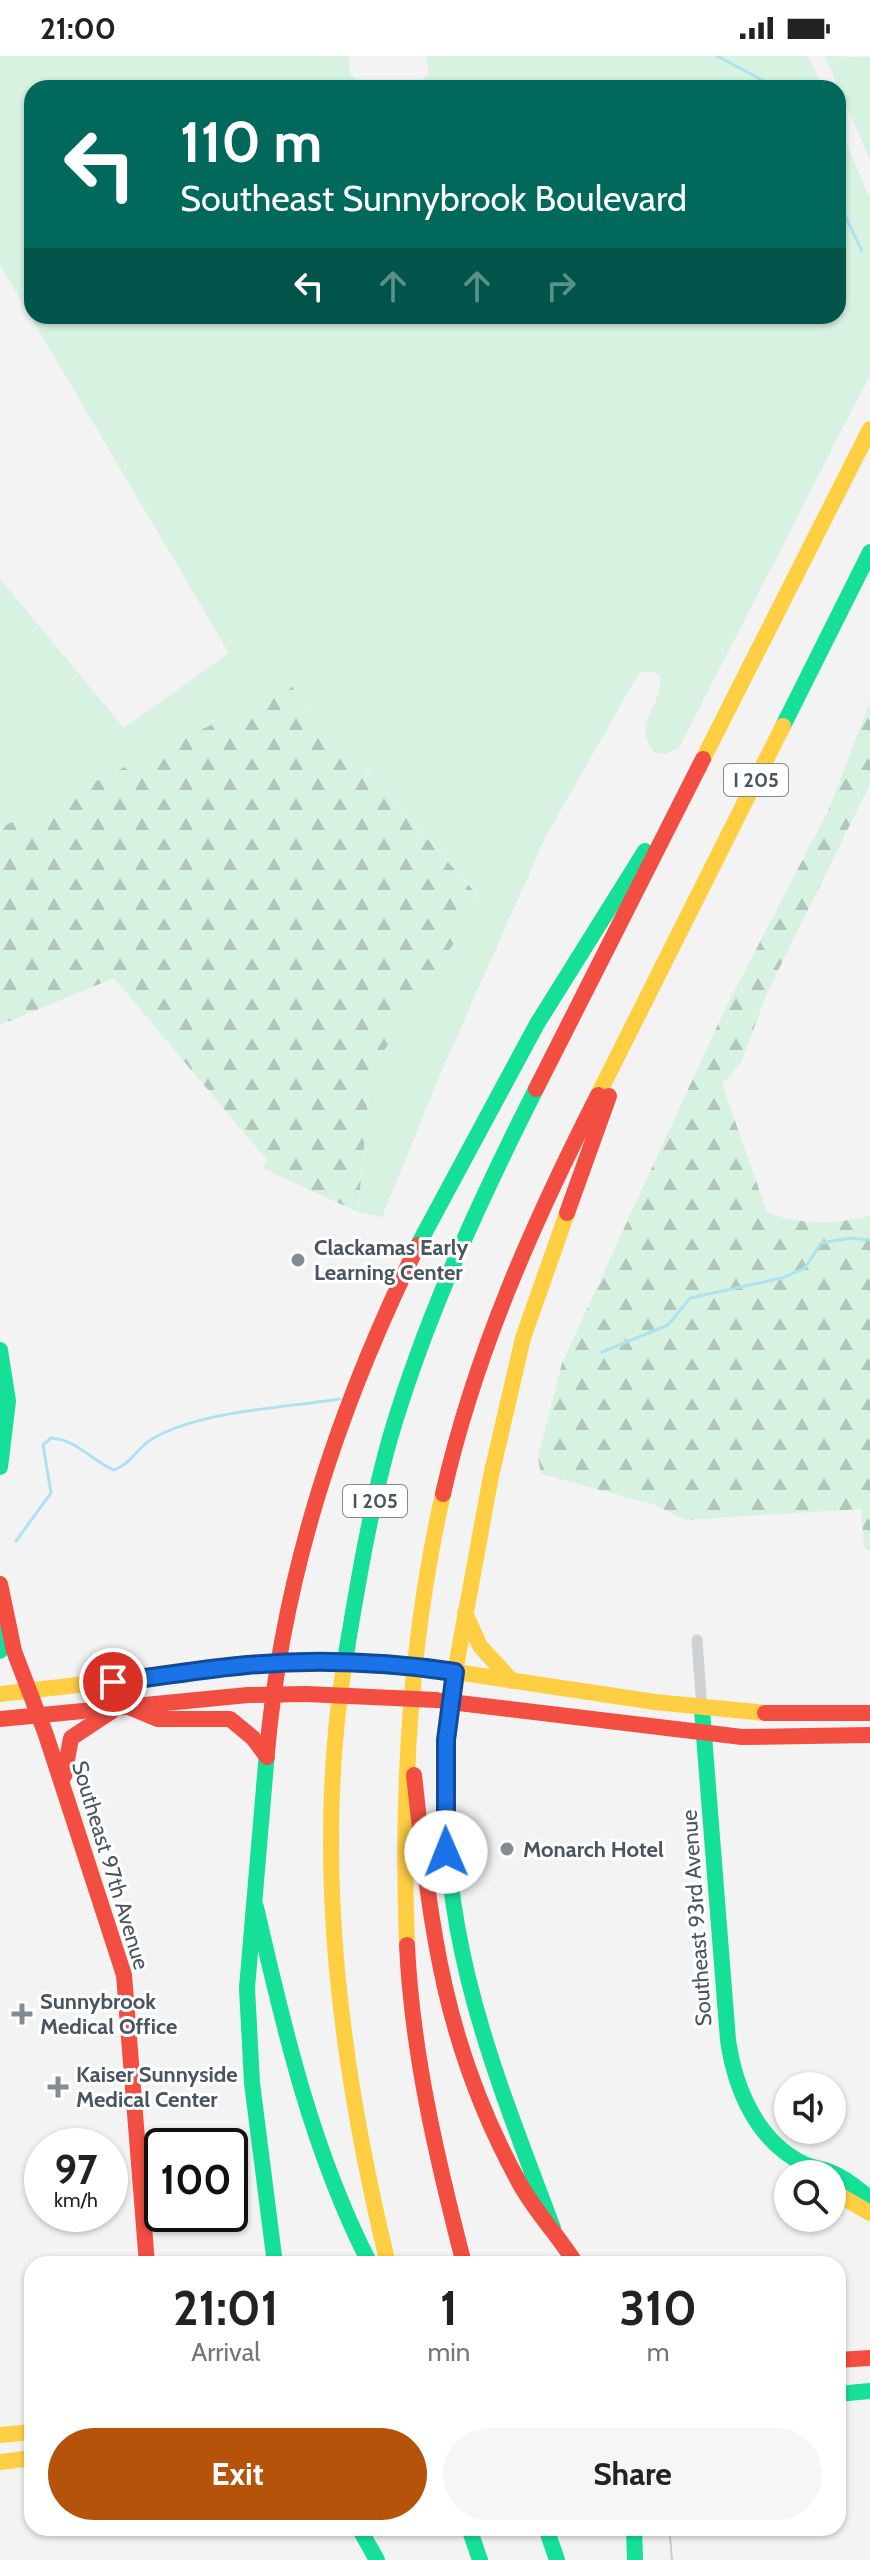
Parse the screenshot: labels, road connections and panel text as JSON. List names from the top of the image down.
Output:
{
  "streets": {
    "main road": ["I 205", "Southeast 97th Avenue", "Southeast 93rd Avenue"]
  },
  "places": {
    "other": ["Clackamas Early Learning Center", "Monarch Hotel"],
    "health": ["Sunnybrook Medical Office", "Kaiser Sunnyside Medical Center"]
  },
  "page": {
    "status": "21:00",
    "turn": ["110 m", "Southeast Sunnybrook Boulevard"],
    "speed": "97 km/h",
    "limit": "100",
    "eta": [
      "21:01",
      "Arrival",
      "1",
      "min",
      "310",
      "m"
    ],
    "buttons": ["Exit", "Share"]
  }
}
